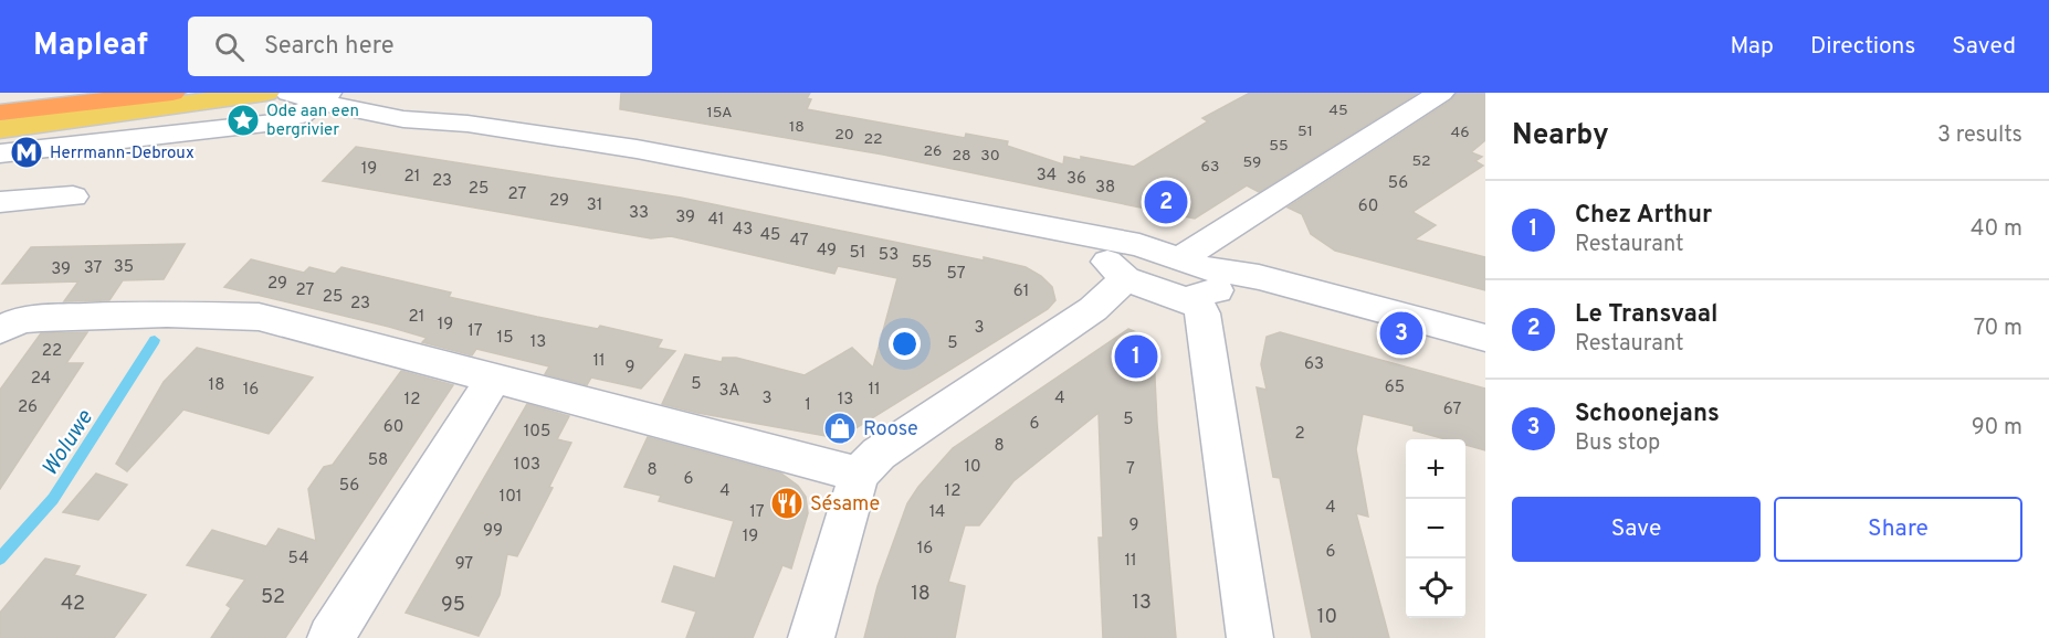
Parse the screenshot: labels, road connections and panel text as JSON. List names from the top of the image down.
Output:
{
  "water": ["Woluwe"],
  "places": {
    "place": ["Ode aan een bergrivier"],
    "metro station": ["Herrmann-Debroux"],
    "shop": ["Roose"],
    "restaurant": ["Sésame"]
  },
  "house_numbers": [
    "45",
    "15A",
    "18",
    "51",
    "46",
    "20",
    "22",
    "55",
    "26",
    "28",
    "30",
    "52",
    "59",
    "63",
    "19",
    "34",
    "21",
    "36",
    "23",
    "56",
    "38",
    "25",
    "27",
    "29",
    "31",
    "60",
    "33",
    "39",
    "41",
    "43",
    "45",
    "47",
    "49",
    "51",
    "53",
    "55",
    "35",
    "37",
    "39",
    "57",
    "29",
    "27",
    "61",
    "25",
    "23",
    "21",
    "19",
    "3",
    "17",
    "15",
    "13",
    "5",
    "22",
    "11",
    "63",
    "9",
    "24",
    "5",
    "18",
    "65",
    "16",
    "11",
    "3A",
    "3",
    "4",
    "12",
    "13",
    "1",
    "26",
    "67",
    "5",
    "6",
    "60",
    "105",
    "2",
    "8",
    "58",
    "103",
    "10",
    "7",
    "8",
    "6",
    "56",
    "4",
    "12",
    "101",
    "4",
    "17",
    "14",
    "9",
    "99",
    "19",
    "16",
    "6",
    "54",
    "11",
    "97",
    "18",
    "52",
    "13",
    "42",
    "95",
    "10"
  ],
  "page": {
    "header": "Mapleaf",
    "search": "Search here",
    "nav": ["Map", "Directions", "Saved"],
    "heading": ["Nearby", "3 results"],
    "pins": ["2", "3", "1"],
    "list": [
      {
        "mark": "1",
        "name": "Chez Arthur",
        "note": "Restaurant",
        "value": "40 m"
      },
      {
        "mark": "2",
        "name": "Le Transvaal",
        "note": "Restaurant",
        "value": "70 m"
      },
      {
        "mark": "3",
        "name": "Schoonejans",
        "note": "Bus stop",
        "value": "90 m"
      }
    ],
    "map_buttons": ["+", "−"],
    "buttons": ["Save", "Share"]
  }
}
